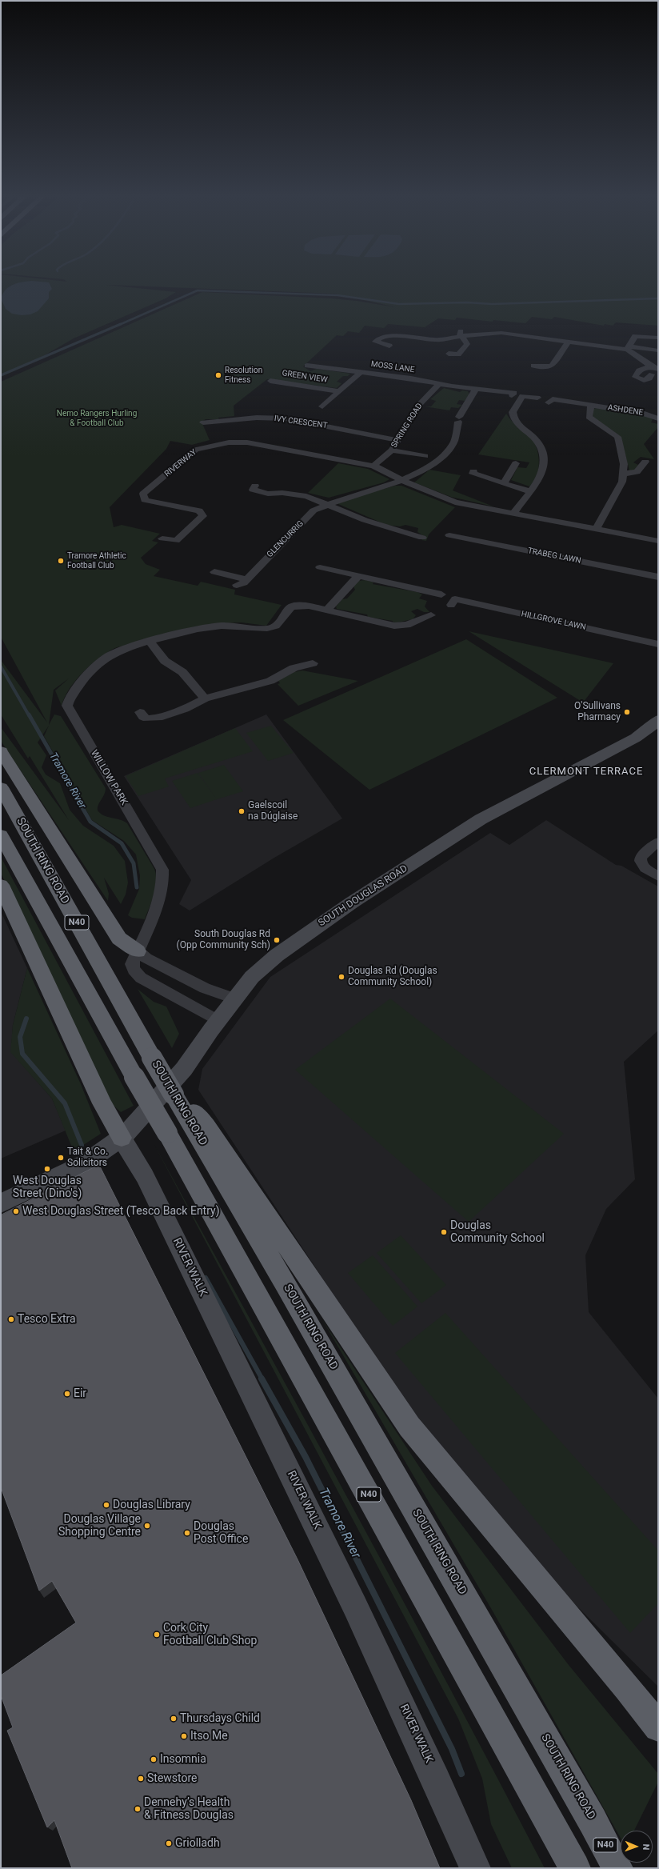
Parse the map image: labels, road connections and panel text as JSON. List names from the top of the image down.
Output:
{
  "streets": {
    "highway": ["SOUTH RING ROAD", "N40"],
    "main road": ["SOUTH DOUGLAS ROAD", "RIVER WALK"],
    "street": [
      "MOSS LANE",
      "GREEN VIEW",
      "ASHDENE",
      "IVY CRESCENT",
      "SPRING ROAD",
      "RIVERWAY",
      "GLENCURRIG",
      "TRABEG LAWN",
      "HILLGROVE LAWN",
      "WILLOW PARK"
    ]
  },
  "crossings": [
    ["MOSS LANE", "GREEN VIEW"],
    ["MOSS LANE", "SPRING ROAD"],
    ["IVY CRESCENT", "SPRING ROAD"],
    ["SPRING ROAD", "RIVERWAY"],
    ["WILLOW PARK", "SOUTH DOUGLAS ROAD"],
    ["SOUTH DOUGLAS ROAD", "RIVER WALK"]
  ],
  "districts": ["CLERMONT TERRACE"],
  "water": ["Tramore River"],
  "parks": ["Nemo Rangers Hurling & Football Club"],
  "places": [
    "Resolution Fitness",
    "Tramore Athletic Football Club",
    "O'Sullivans Pharmacy",
    "Gaelscoil na Dúglaise",
    "South Douglas Rd (Opp Community Sch)",
    "Douglas Rd (Douglas Community School)",
    "Tait & Co. Solicitors",
    "West Douglas Street (Dino's)",
    "West Douglas Street (Tesco Back Entry)",
    "Douglas Community School",
    "Tesco Extra",
    "Eir",
    "Douglas Library",
    "Douglas Village Shopping Centre",
    "Douglas Post Office",
    "Cork City Football Club Shop",
    "Thursdays Child",
    "Itso Me",
    "Insomnia",
    "Stewstore",
    "Dennehy’s Health & Fitness Douglas",
    "Griolladh"
  ],
  "north": "right"
}
